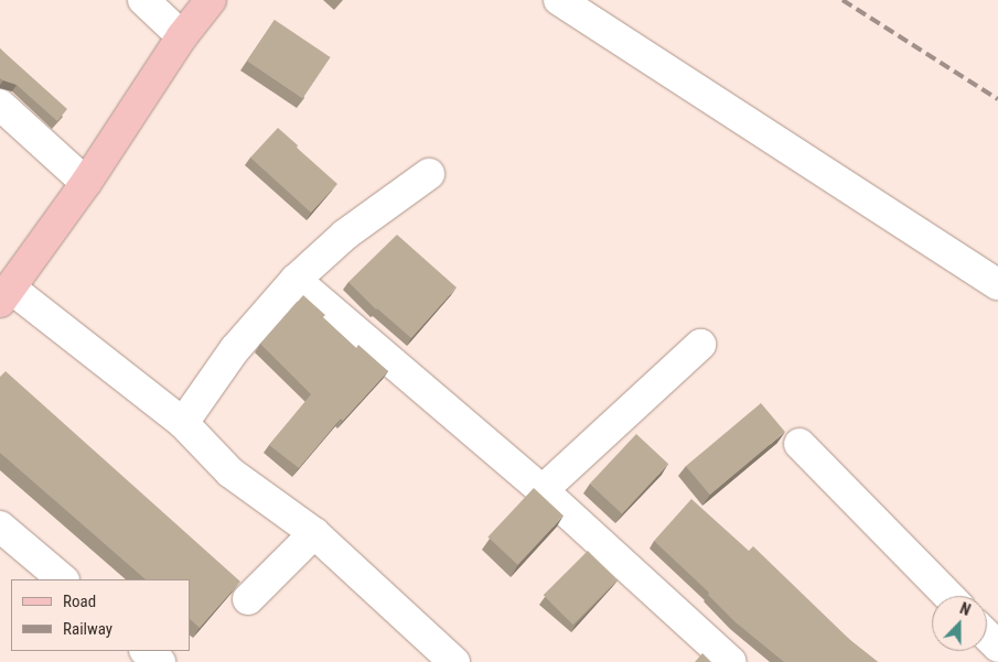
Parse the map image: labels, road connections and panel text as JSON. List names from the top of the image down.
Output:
{
  "legend": ["Road", "Railway"],
  "north": "top"
}
